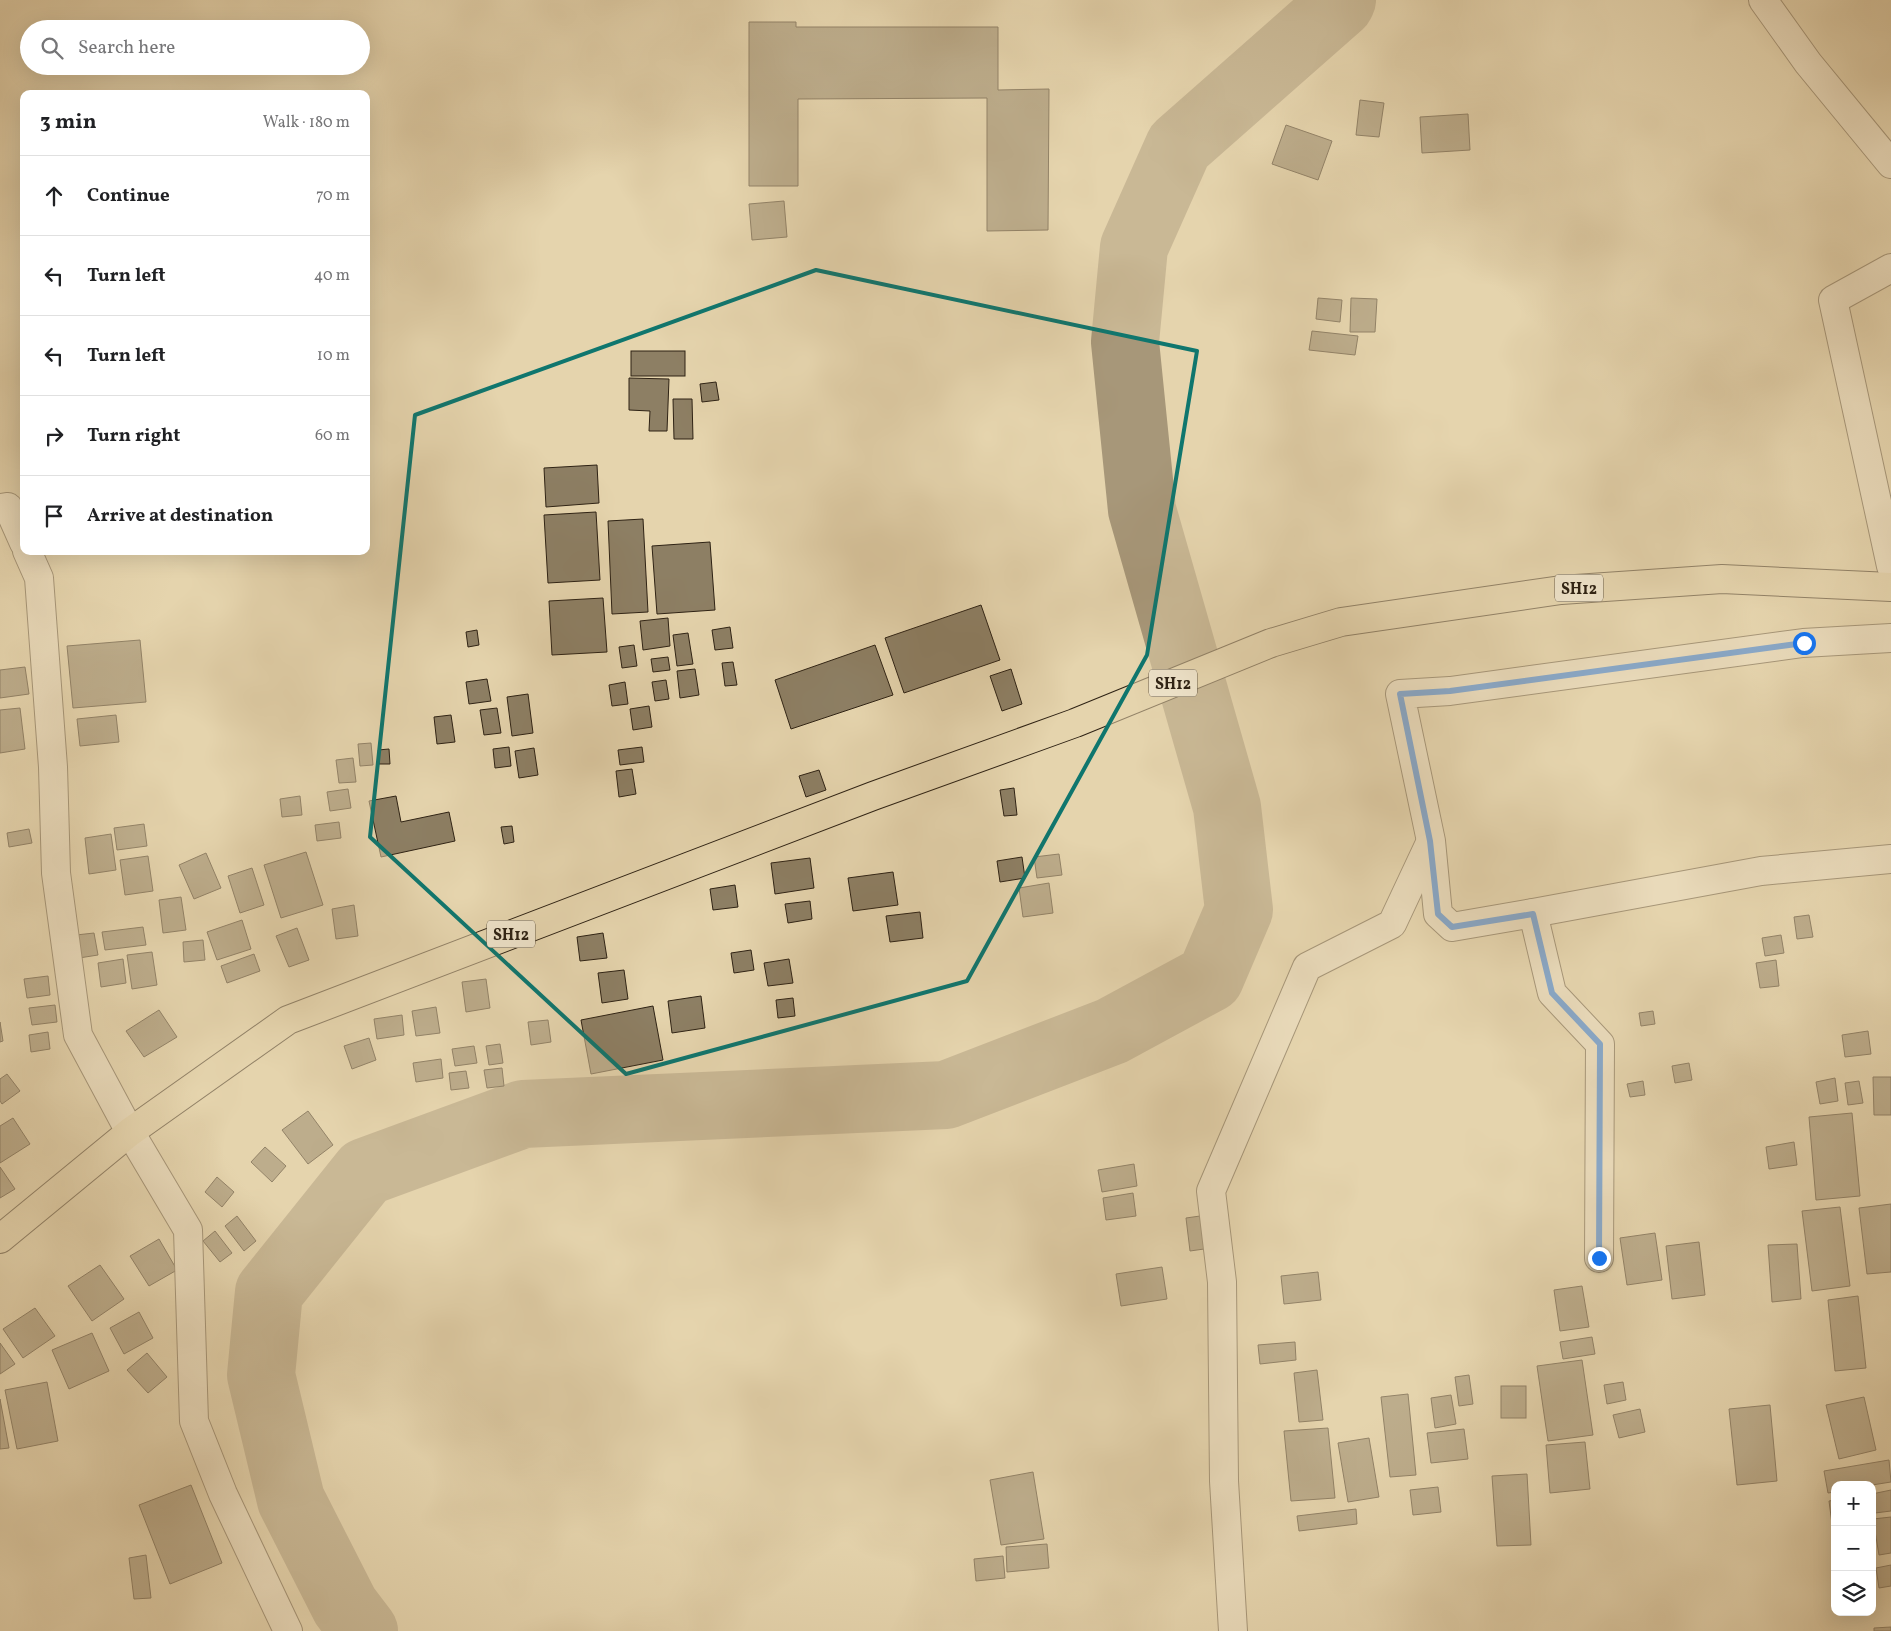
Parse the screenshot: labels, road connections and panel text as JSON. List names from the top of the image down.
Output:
{
  "streets": {
    "main road": ["SH12"]
  },
  "page": {
    "search": "Search here",
    "heading": ["3 min", "Walk · 180 m"],
    "list": [
      ["Continue", "70 m"],
      ["Turn left", "40 m"],
      ["Turn left", "10 m"],
      ["Turn right", "60 m"],
      "Arrive at destination"
    ],
    "map_buttons": ["+", "−"]
  }
}
